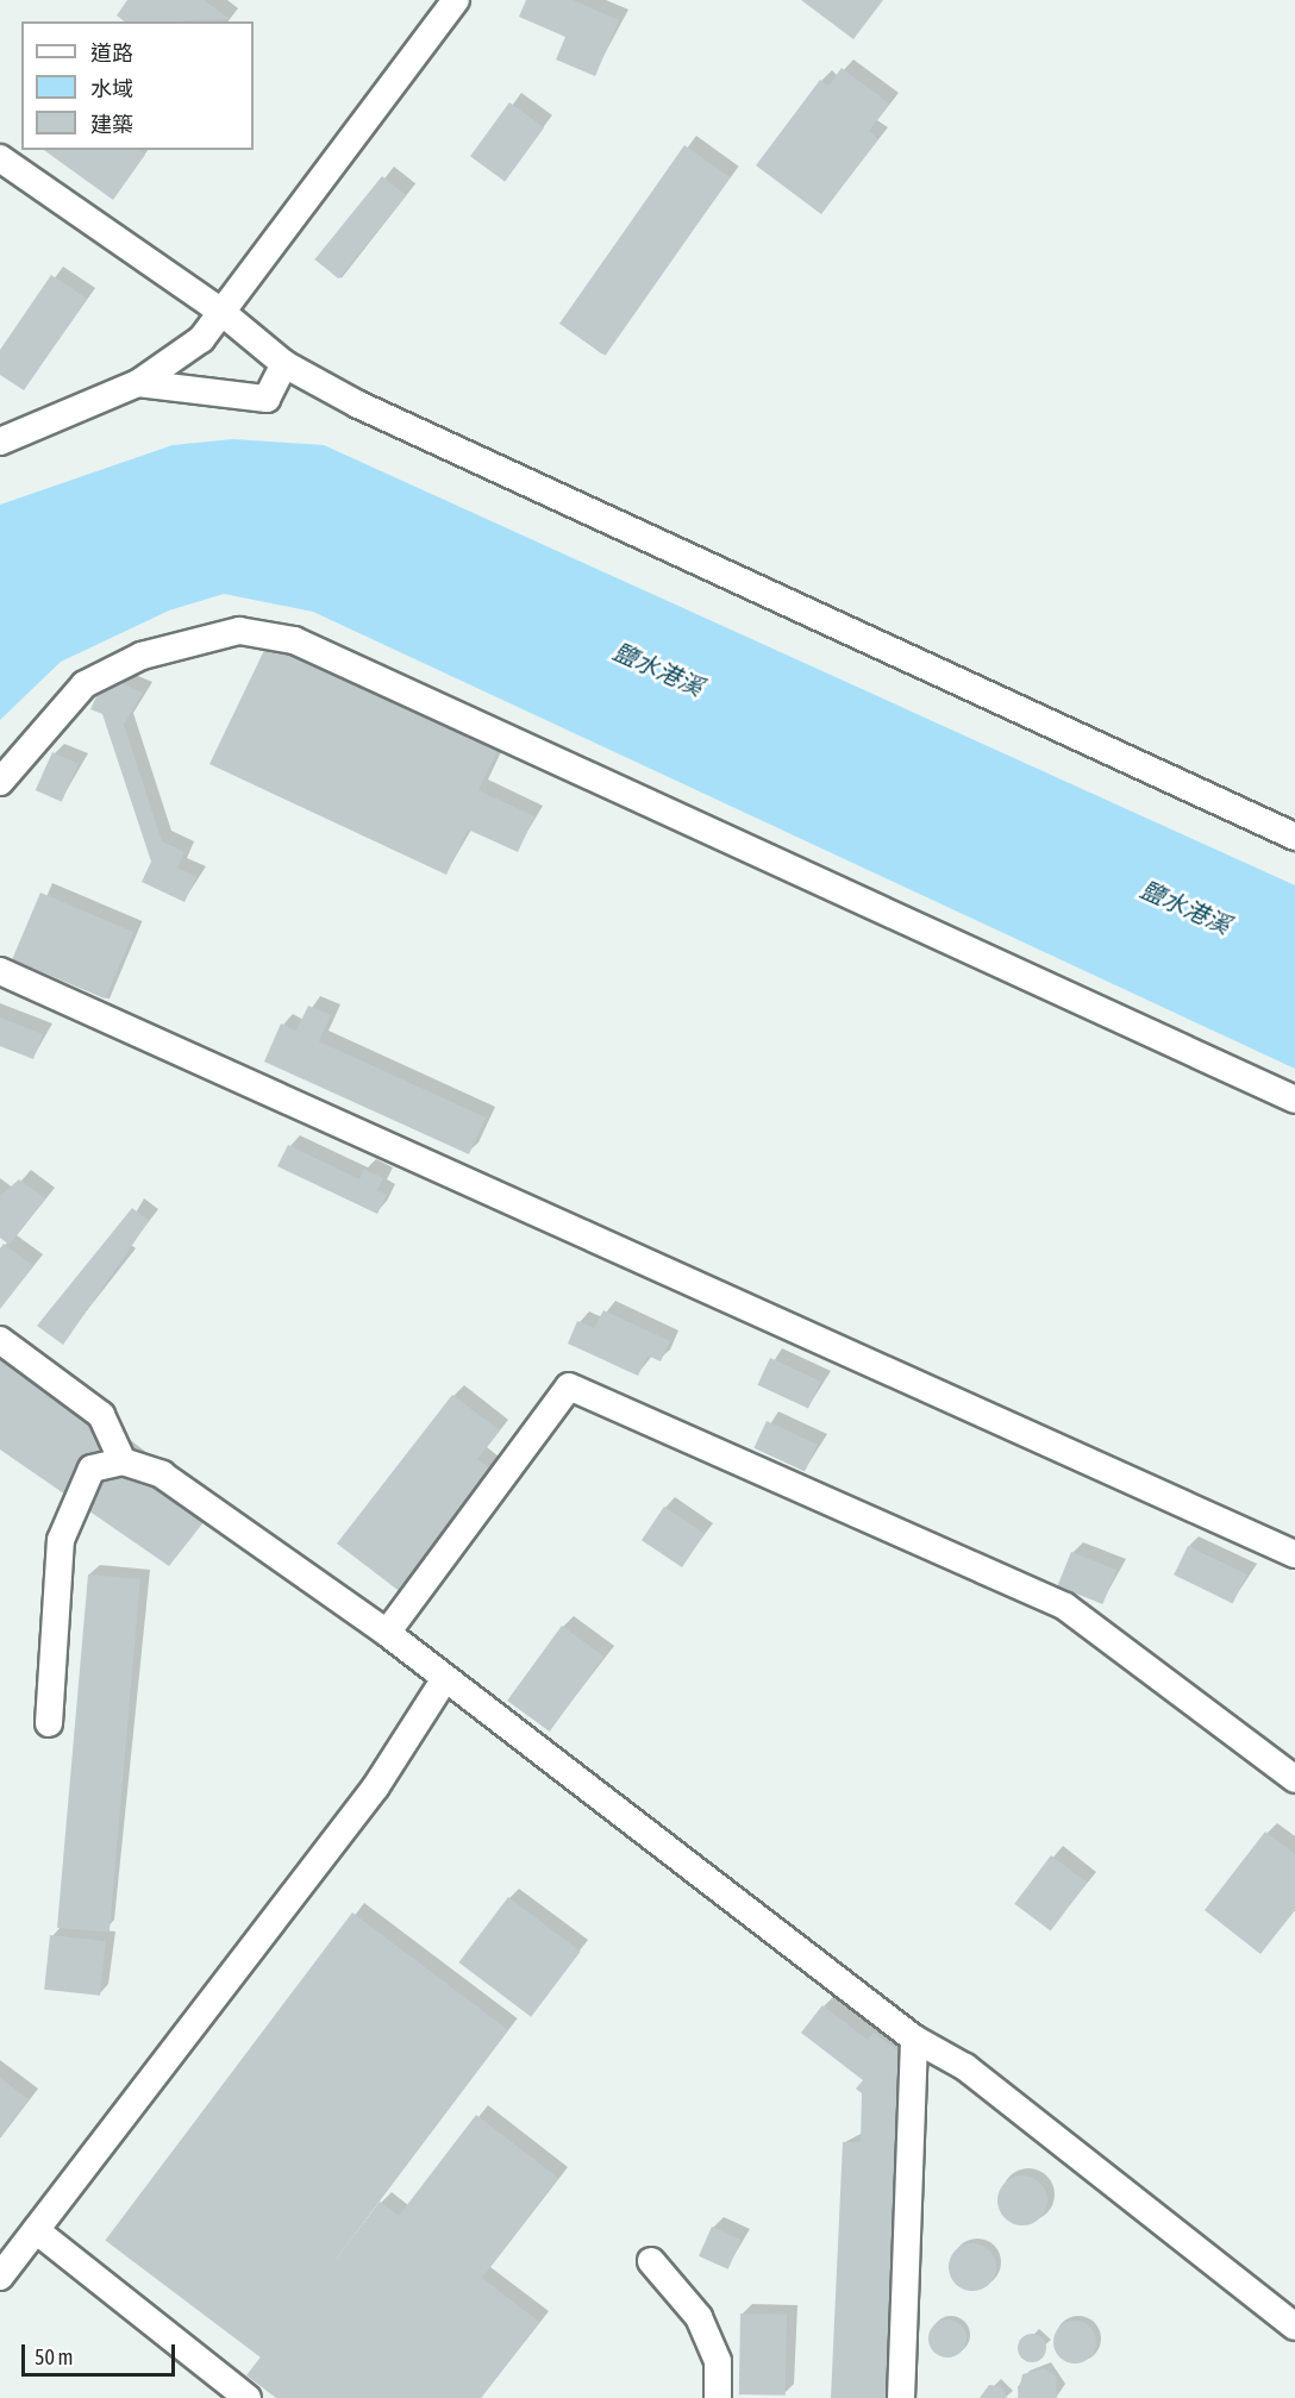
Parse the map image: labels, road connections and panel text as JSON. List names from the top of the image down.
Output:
{
  "water": ["鹽水港溪"],
  "legend": ["道路", "水域", "建築"],
  "scale_bar": "50 m"
}
